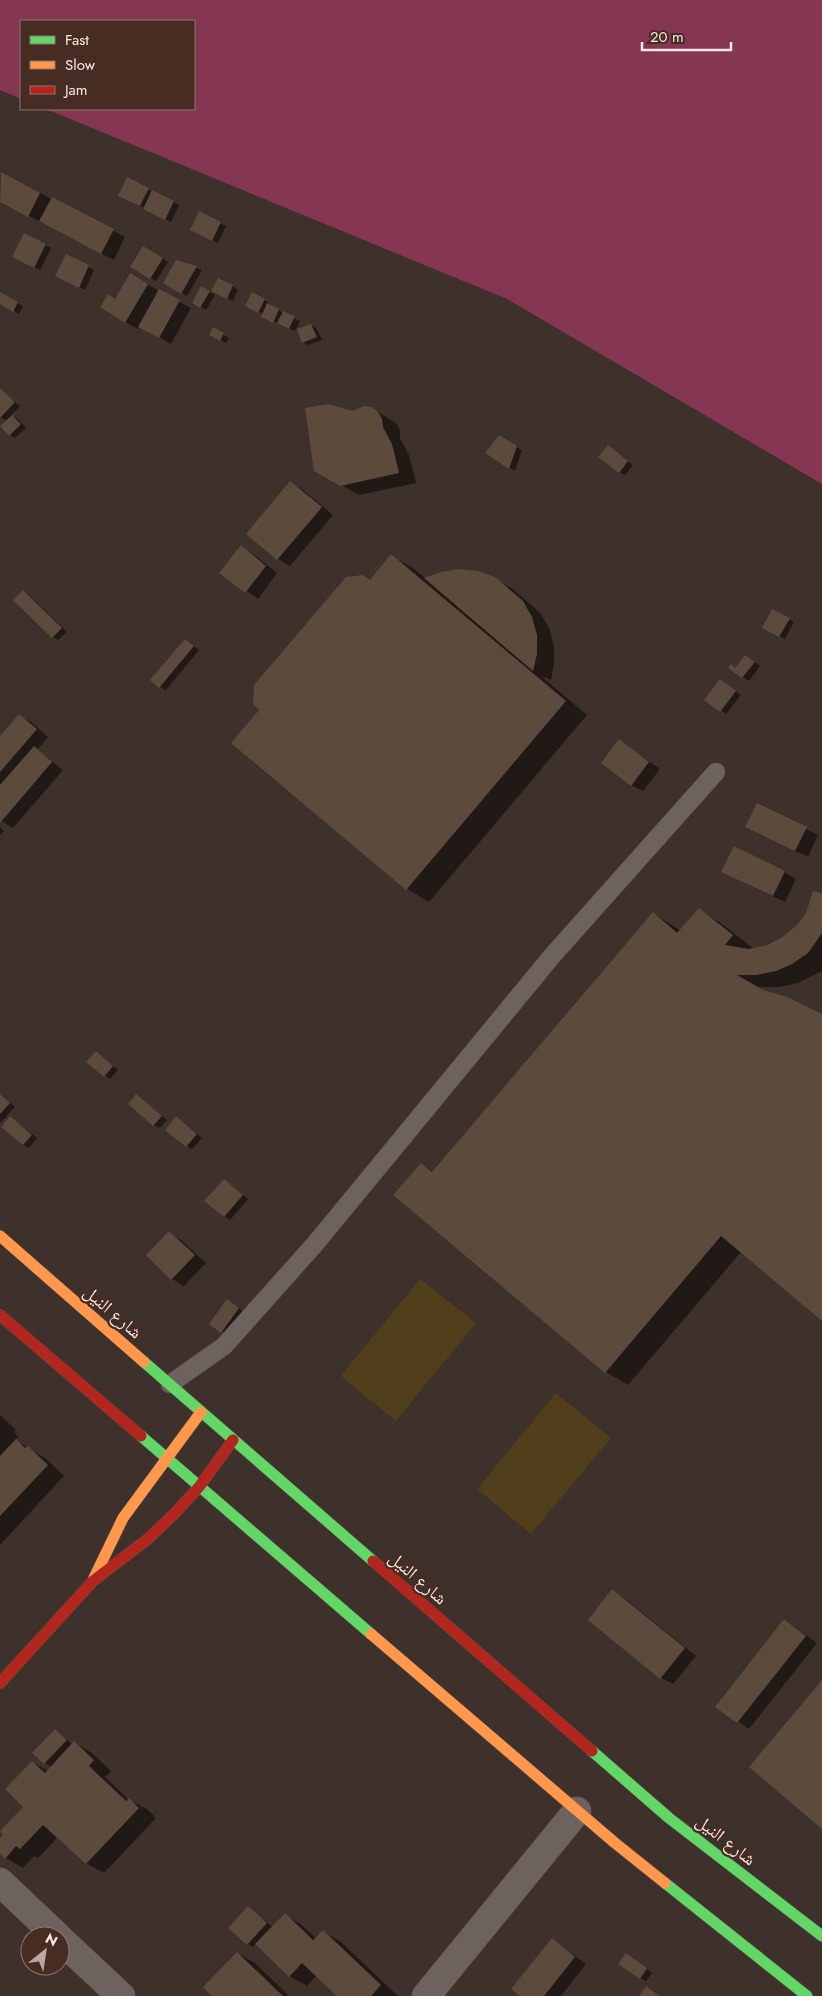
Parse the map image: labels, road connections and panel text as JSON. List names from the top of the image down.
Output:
{
  "streets": {
    "main road": ["شارع النيل"]
  },
  "legend": ["Fast", "Slow", "Jam"],
  "scale_bar": "20 m",
  "north": "top right"
}
